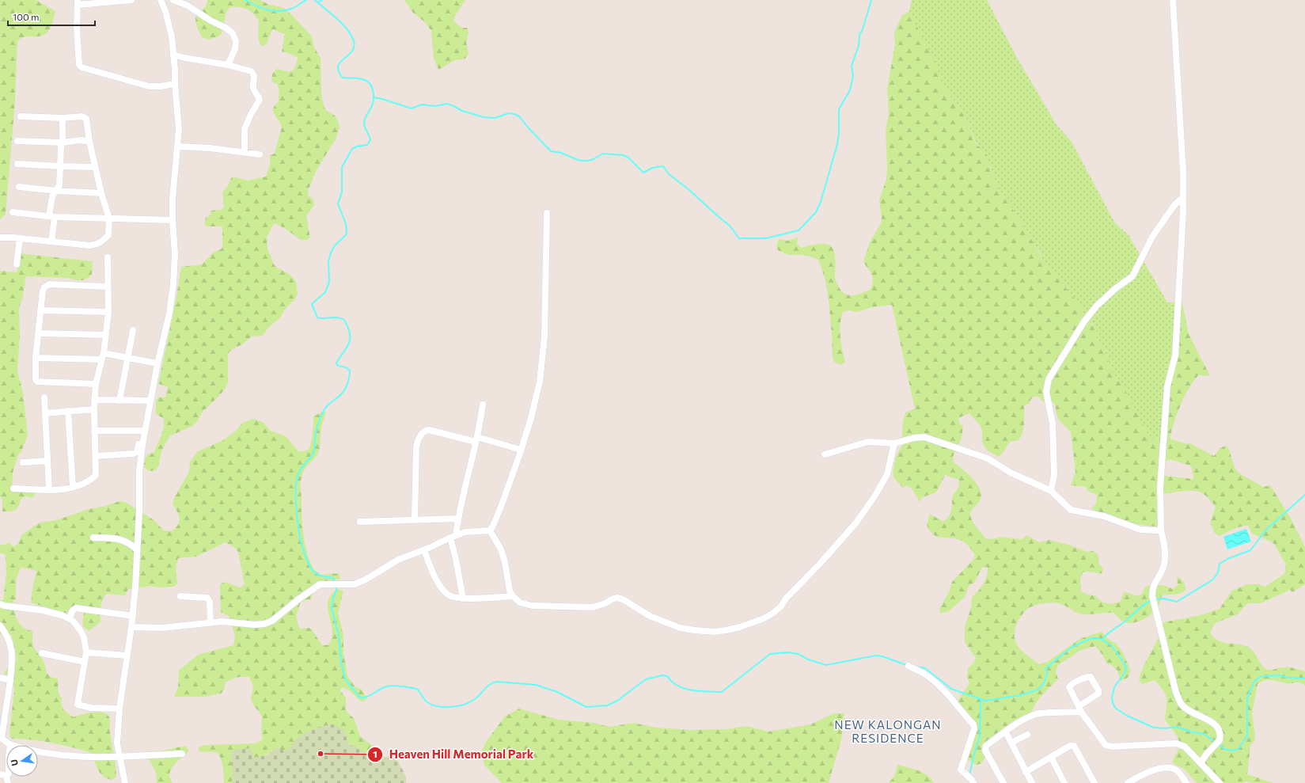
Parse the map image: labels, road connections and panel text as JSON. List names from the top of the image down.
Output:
{
  "districts": ["NEW KALONGAN RESIDENCE"],
  "places": ["Heaven Hill Memorial Park"],
  "scale_bar": "100 m",
  "north": "left"
}
